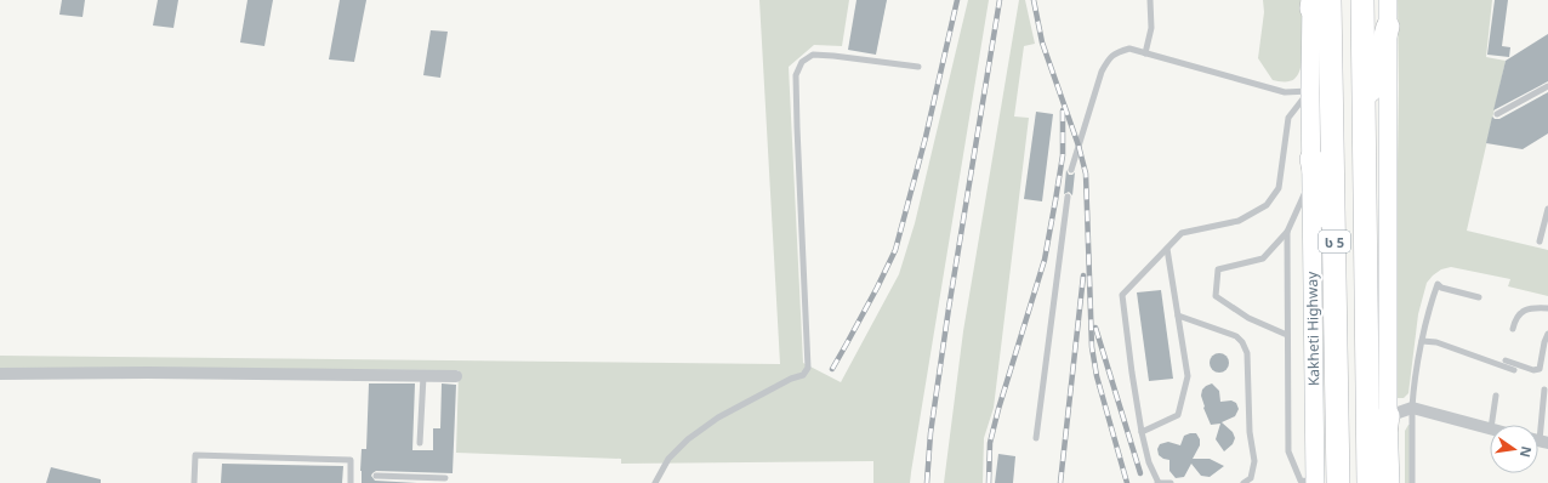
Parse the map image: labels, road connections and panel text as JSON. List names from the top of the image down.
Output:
{
  "streets": {
    "highway": ["ს 5", "Kakheti Highway"]
  },
  "north": "right"
}
